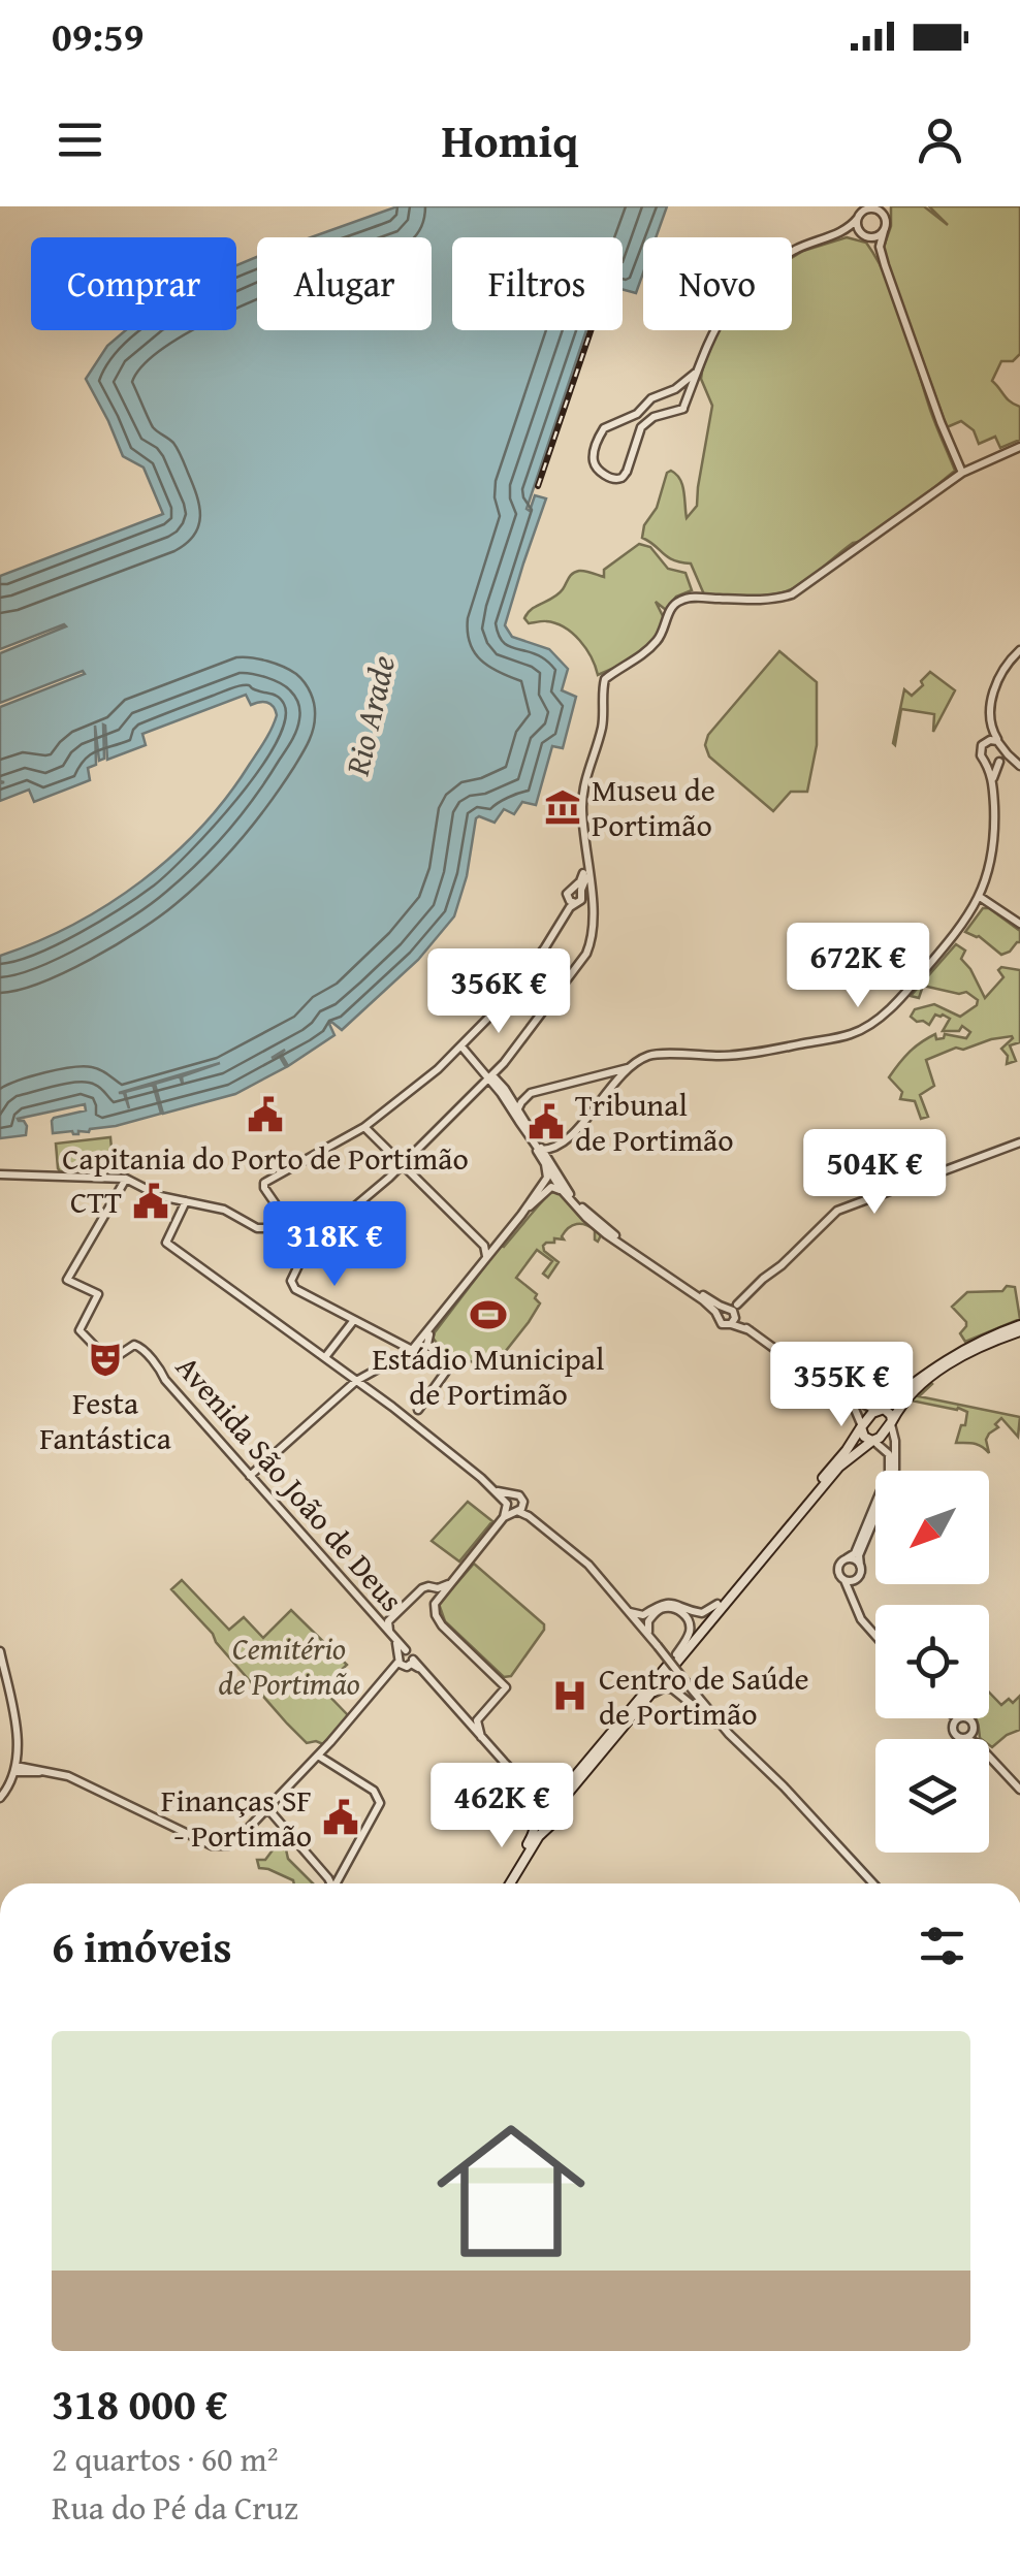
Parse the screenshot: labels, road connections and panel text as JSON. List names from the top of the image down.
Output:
{
  "streets": {
    "street": ["Avenida São João de Deus"]
  },
  "water": ["Rio Arade"],
  "parks": ["Cemitério de Portimão"],
  "places": {
    "museum": ["Museu de Portimão"],
    "public building": [
      "Capitania do Porto de Portimão",
      "Tribunal de Portimão",
      "CTT",
      "Finanças SF - Portimão"
    ],
    "sports": ["Estádio Municipal de Portimão"],
    "theatre": ["Festa Fantástica"],
    "hospital": ["Centro de Saúde de Portimão"]
  },
  "north": "bottom left",
  "page": {
    "status": "09:59",
    "header": "Homiq",
    "chip": [
      "Comprar",
      "Alugar",
      "Filtros",
      "Novo"
    ],
    "price": [
      "672K €",
      "356K €",
      "504K €",
      "318K €",
      "355K €",
      "462K €"
    ],
    "heading": "6 imóveis",
    "list": [
      {
        "name": "318 000 €",
        "note": "2 quartos · 60 m² · Rua do Pé da Cruz"
      }
    ]
  }
}
